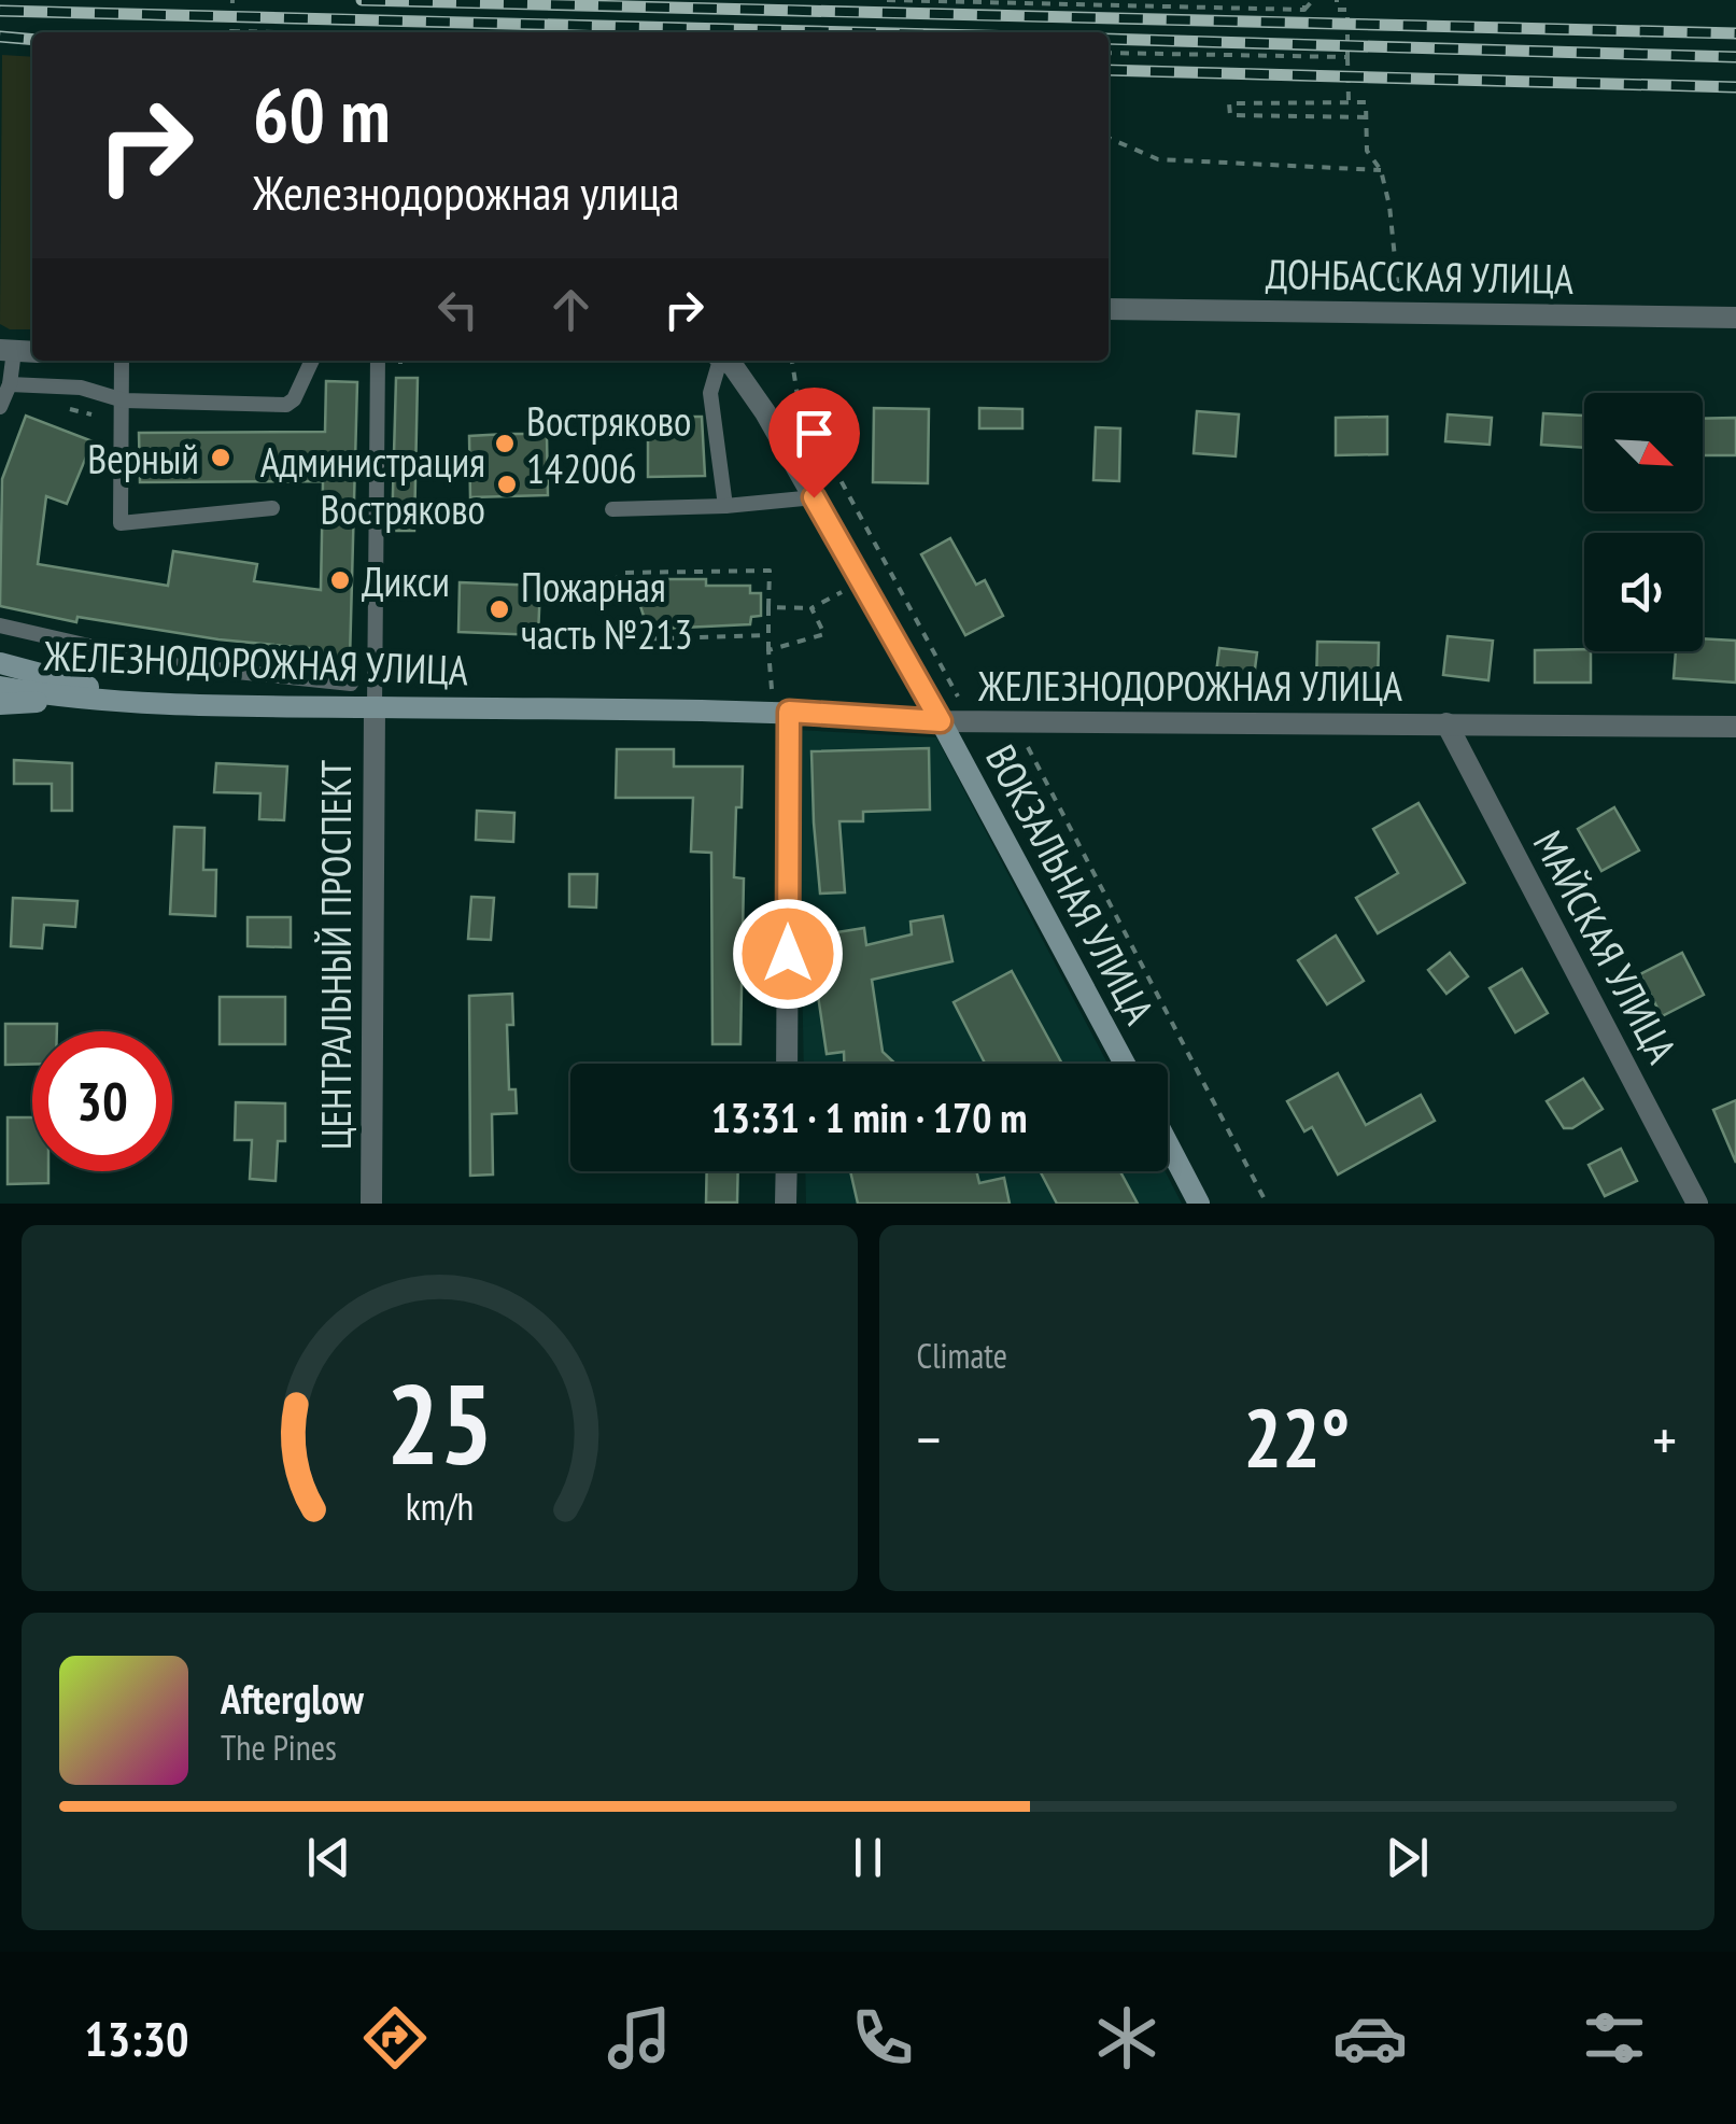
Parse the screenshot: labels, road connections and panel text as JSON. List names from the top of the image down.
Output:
{
  "streets": {
    "main road": ["ЖЕЛЕЗНОДОРОЖНАЯ УЛИЦА", "ВОКЗАЛЬНАЯ УЛИЦА"],
    "street": ["ДОНБАССКАЯ УЛИЦА", "МАЙСКАЯ УЛИЦА", "ЦЕНТРАЛЬНЫЙ ПРОСПЕКТ"]
  },
  "crossings": [
    ["ЖЕЛЕЗНОДОРОЖНАЯ УЛИЦА", "ВОКЗАЛЬНАЯ УЛИЦА"],
    ["ЖЕЛЕЗНОДОРОЖНАЯ УЛИЦА", "МАЙСКАЯ УЛИЦА"],
    ["ЖЕЛЕЗНОДОРОЖНАЯ УЛИЦА", "ЦЕНТРАЛЬНЫЙ ПРОСПЕКТ"]
  ],
  "places": [
    "Востряково 142006",
    "Верный",
    "Администрация Востряково",
    "Дикси",
    "Пожарная часть №213"
  ],
  "north": "bottom right",
  "page": {
    "turn": ["60 m", "Железнодорожная улица"],
    "limit": "30",
    "trip": "13:31 · 1 min · 170 m",
    "tile": "Climate",
    "heat": ["−", "22°", "+"],
    "song": ["Afterglow", "The Pines"],
    "tabs": "13:30",
    "gauge": ["25", "km/h"]
  }
}
